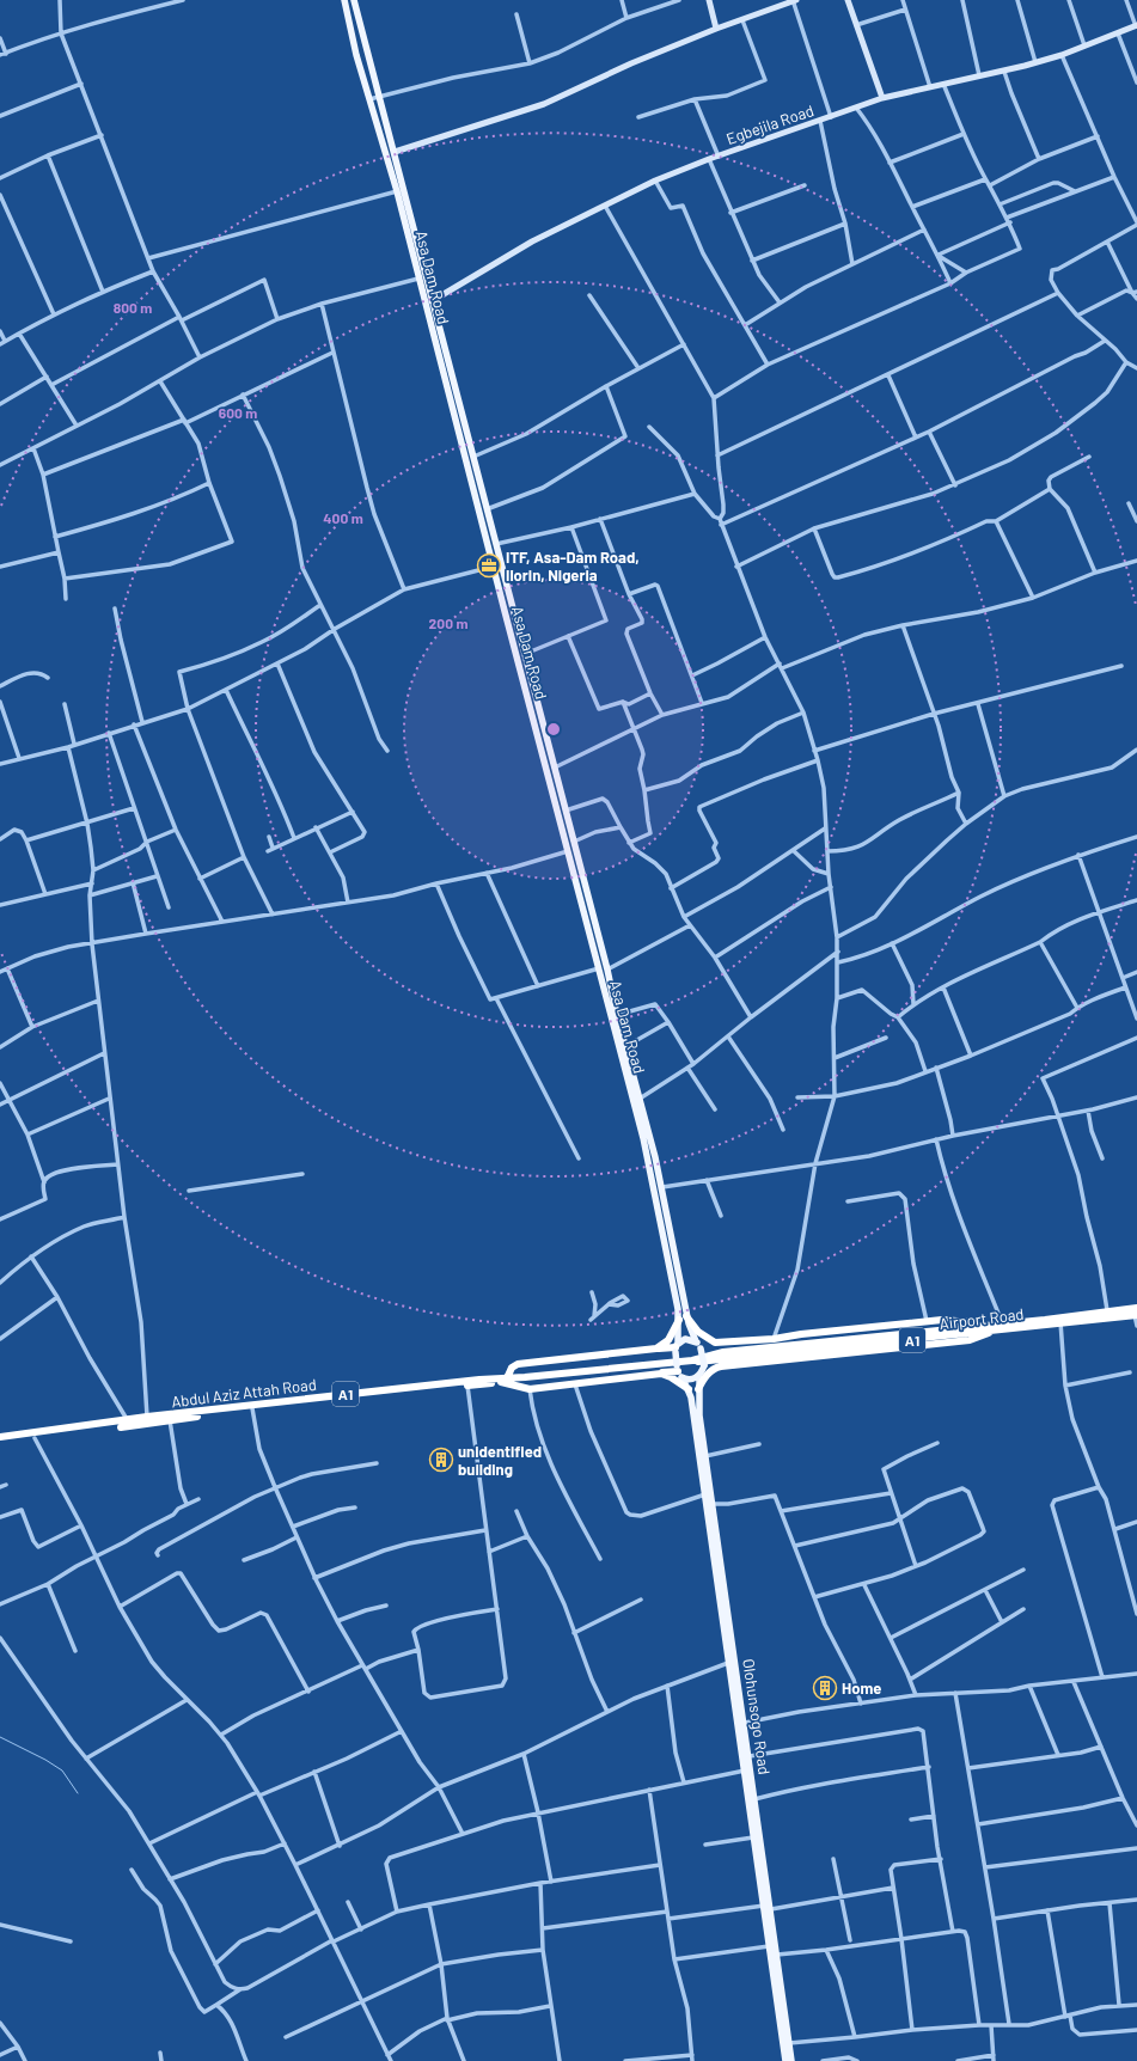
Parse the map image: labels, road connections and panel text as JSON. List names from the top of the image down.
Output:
{
  "streets": {
    "highway": ["Airport Road", "A1", "Abdul Aziz Attah Road"],
    "main road": ["Asa Dam Road", "Olohunsogo Road"],
    "street": ["Egbejila Road"]
  },
  "crossings": [
    ["Egbejila Road", "Asa Dam Road"],
    ["Asa Dam Road", "Olohunsogo Road"],
    ["Airport Road", "Abdul Aziz Attah Road"]
  ],
  "places": {
    "office": ["ITF, Asa-Dam Road, Ilorin, Nigeria"],
    "building": ["unidentified building", "Home"]
  },
  "rings": [
    "800 m",
    "600 m",
    "400 m",
    "200 m"
  ]
}
